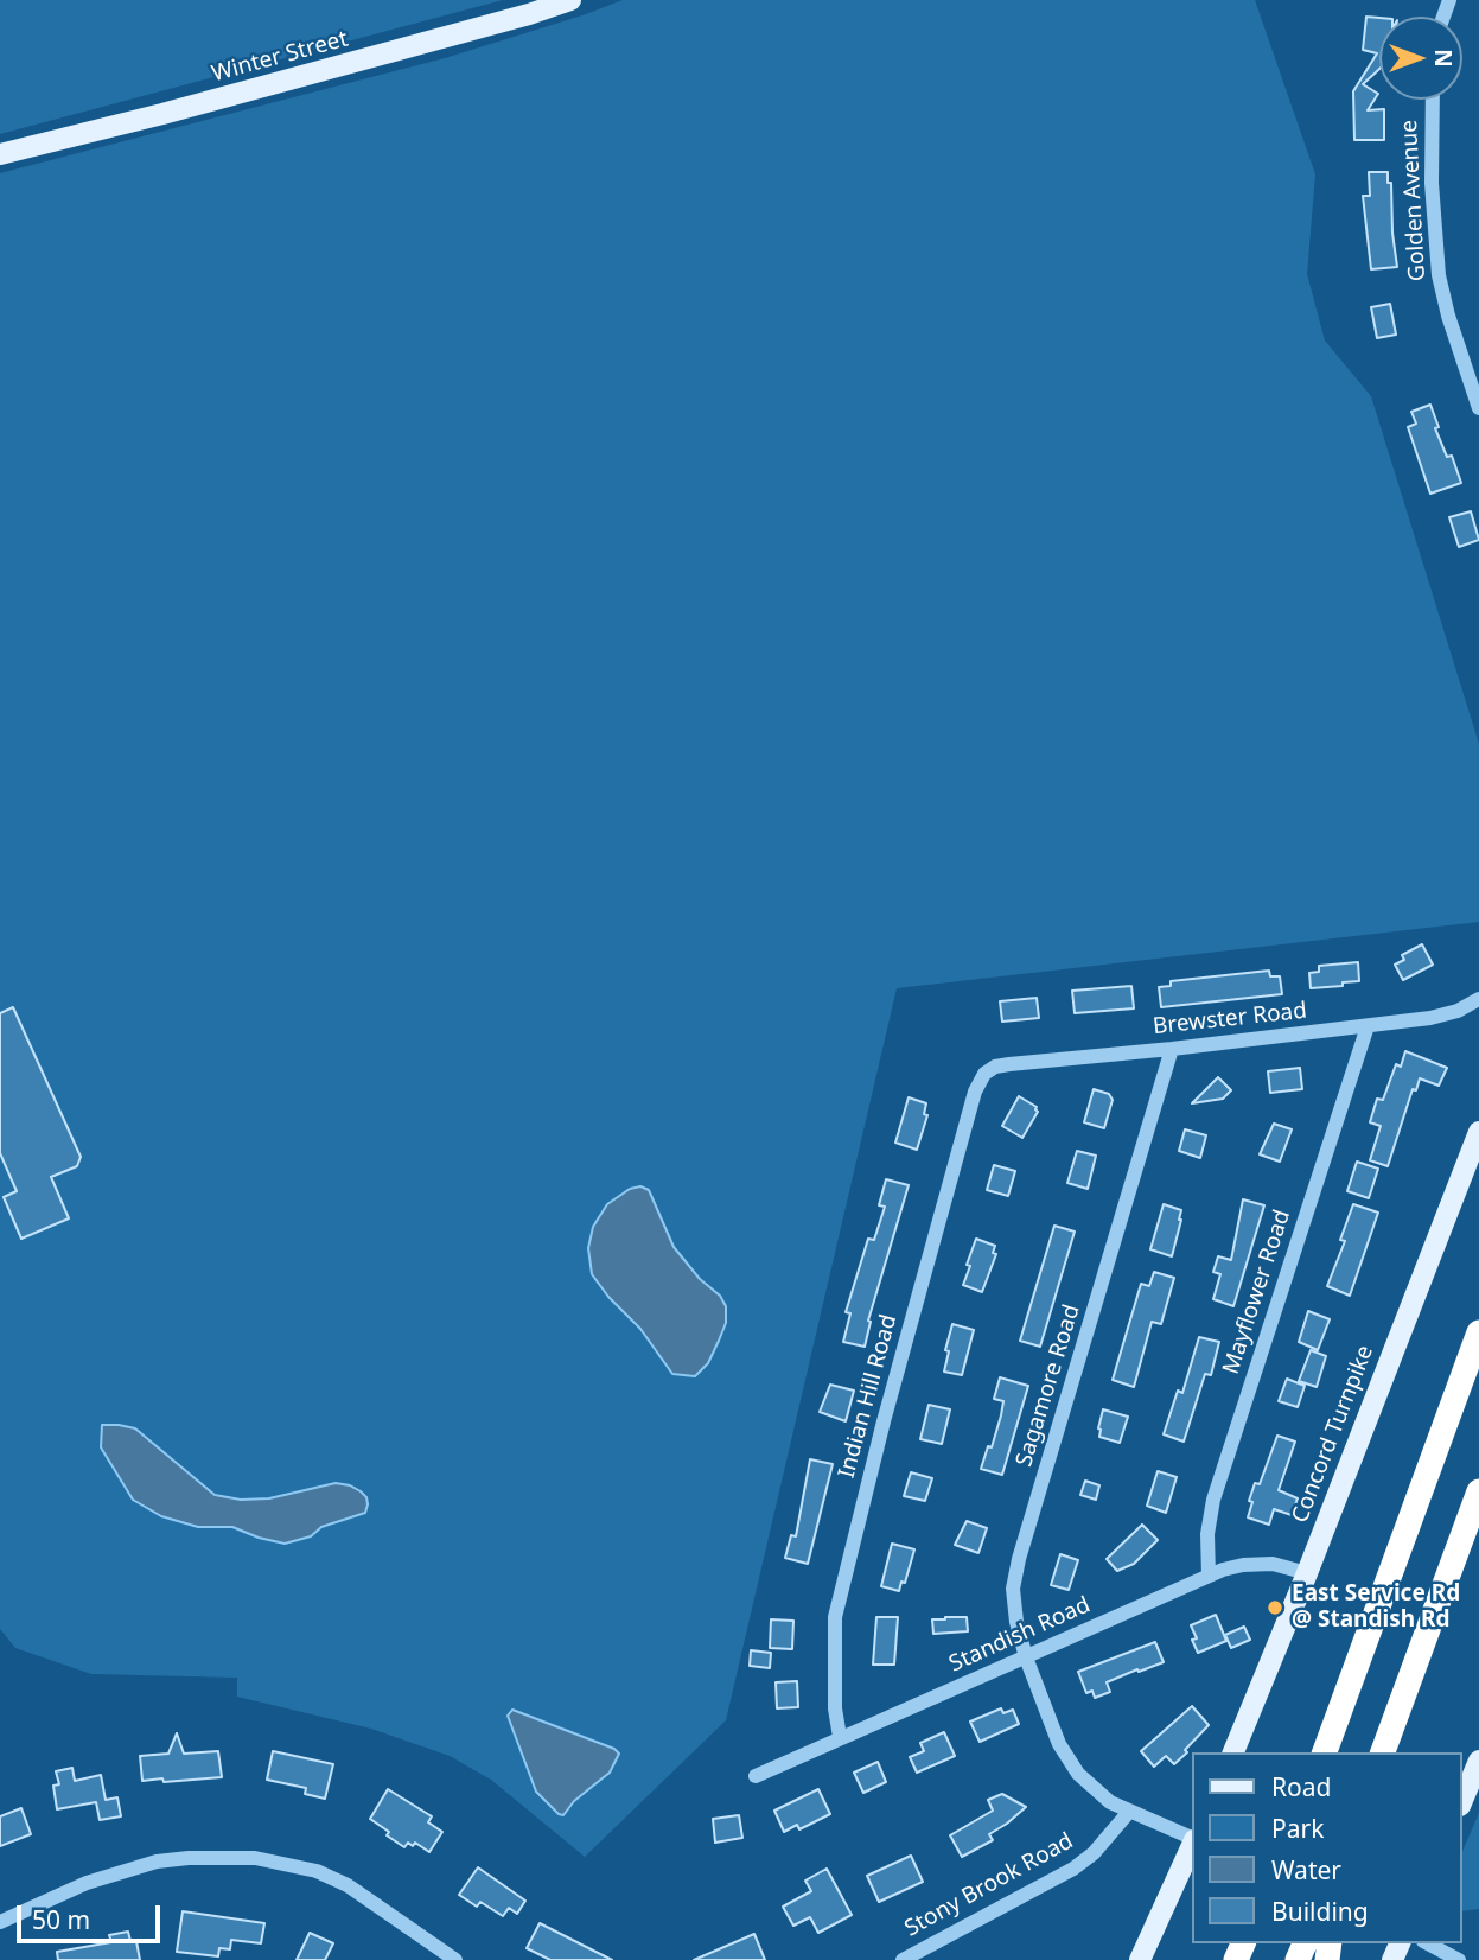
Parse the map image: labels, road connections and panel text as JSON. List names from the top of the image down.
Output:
{
  "streets": {
    "main road": ["Winter Street", "Concord Turnpike"],
    "street": [
      "Golden Avenue",
      "Brewster Road",
      "Mayflower Road",
      "Sagamore Road",
      "Indian Hill Road",
      "Standish Road",
      "Stony Brook Road"
    ]
  },
  "crossings": [
    ["Brewster Road", "Mayflower Road"],
    ["Brewster Road", "Sagamore Road"],
    ["Brewster Road", "Indian Hill Road"],
    ["Mayflower Road", "Standish Road"],
    ["Sagamore Road", "Standish Road"],
    ["Sagamore Road", "Stony Brook Road"],
    ["Indian Hill Road", "Standish Road"],
    ["Concord Turnpike", "Standish Road"]
  ],
  "places": ["East Service Rd @ Standish Rd"],
  "legend": [
    "Road",
    "Park",
    "Water",
    "Building"
  ],
  "scale_bar": "50 m",
  "north": "right"
}
